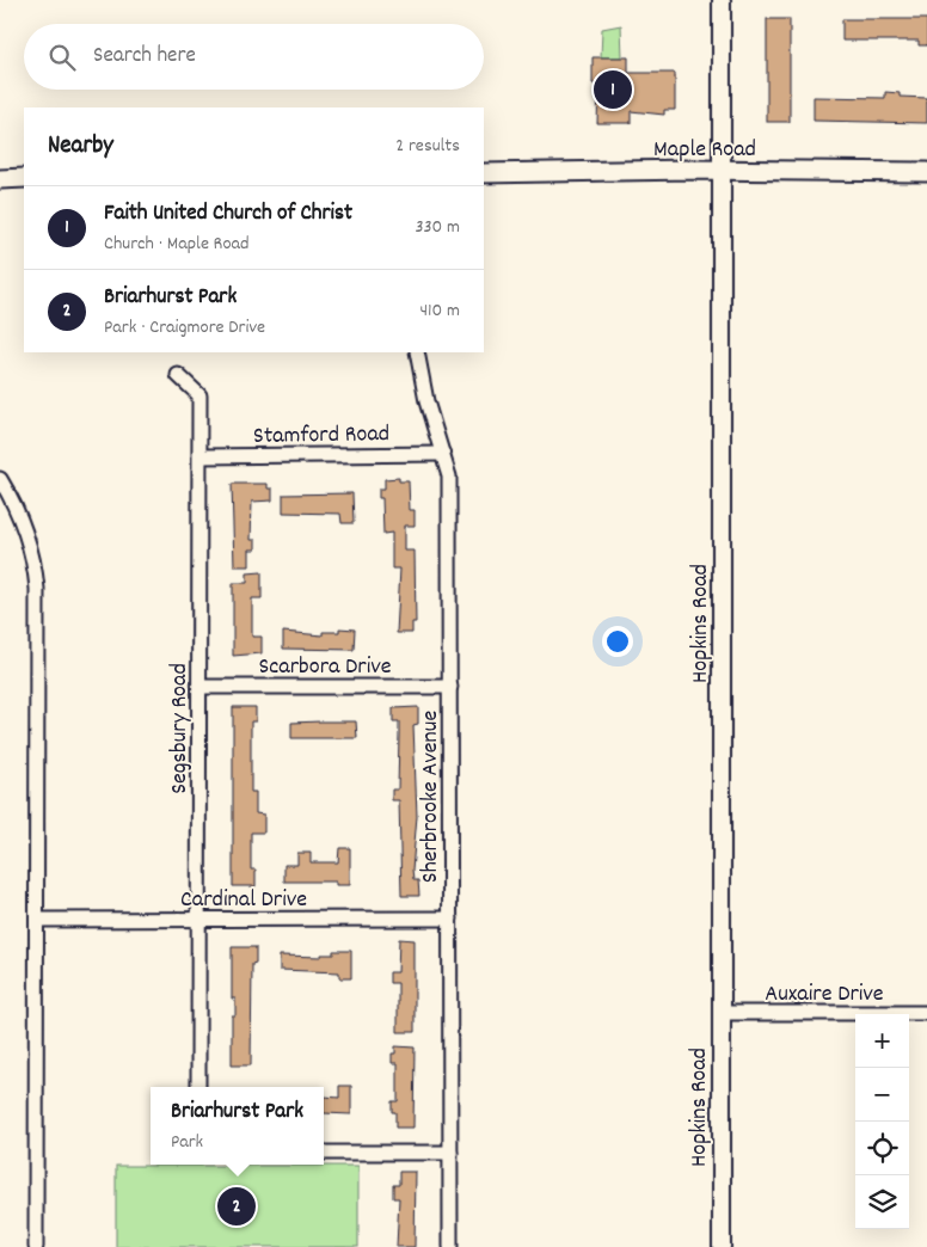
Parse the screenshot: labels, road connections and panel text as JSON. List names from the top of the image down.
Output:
{
  "streets": {
    "main road": ["Maple Road"],
    "street": [
      "Stamford Road",
      "Hopkins Road",
      "Scarbora Drive",
      "Segsbury Road",
      "Sherbrooke Avenue",
      "Cardinal Drive",
      "Auxaire Drive"
    ]
  },
  "crossings": [
    ["Maple Road", "Hopkins Road"],
    ["Stamford Road", "Segsbury Road"],
    ["Stamford Road", "Sherbrooke Avenue"],
    ["Hopkins Road", "Auxaire Drive"],
    ["Scarbora Drive", "Segsbury Road"],
    ["Scarbora Drive", "Sherbrooke Avenue"],
    ["Segsbury Road", "Cardinal Drive"],
    ["Sherbrooke Avenue", "Cardinal Drive"]
  ],
  "page": {
    "search": "Search here",
    "pins": ["1", "2"],
    "heading": ["Nearby", "2 results"],
    "list": [
      {
        "mark": "1",
        "name": "Faith United Church of Christ",
        "note": "Church · Maple Road",
        "value": "330 m"
      },
      {
        "mark": "2",
        "name": "Briarhurst Park",
        "note": "Park · Craigmore Drive",
        "value": "410 m"
      }
    ],
    "map_buttons": ["+", "−"],
    "popup": ["Briarhurst Park", "Park"]
  }
}
